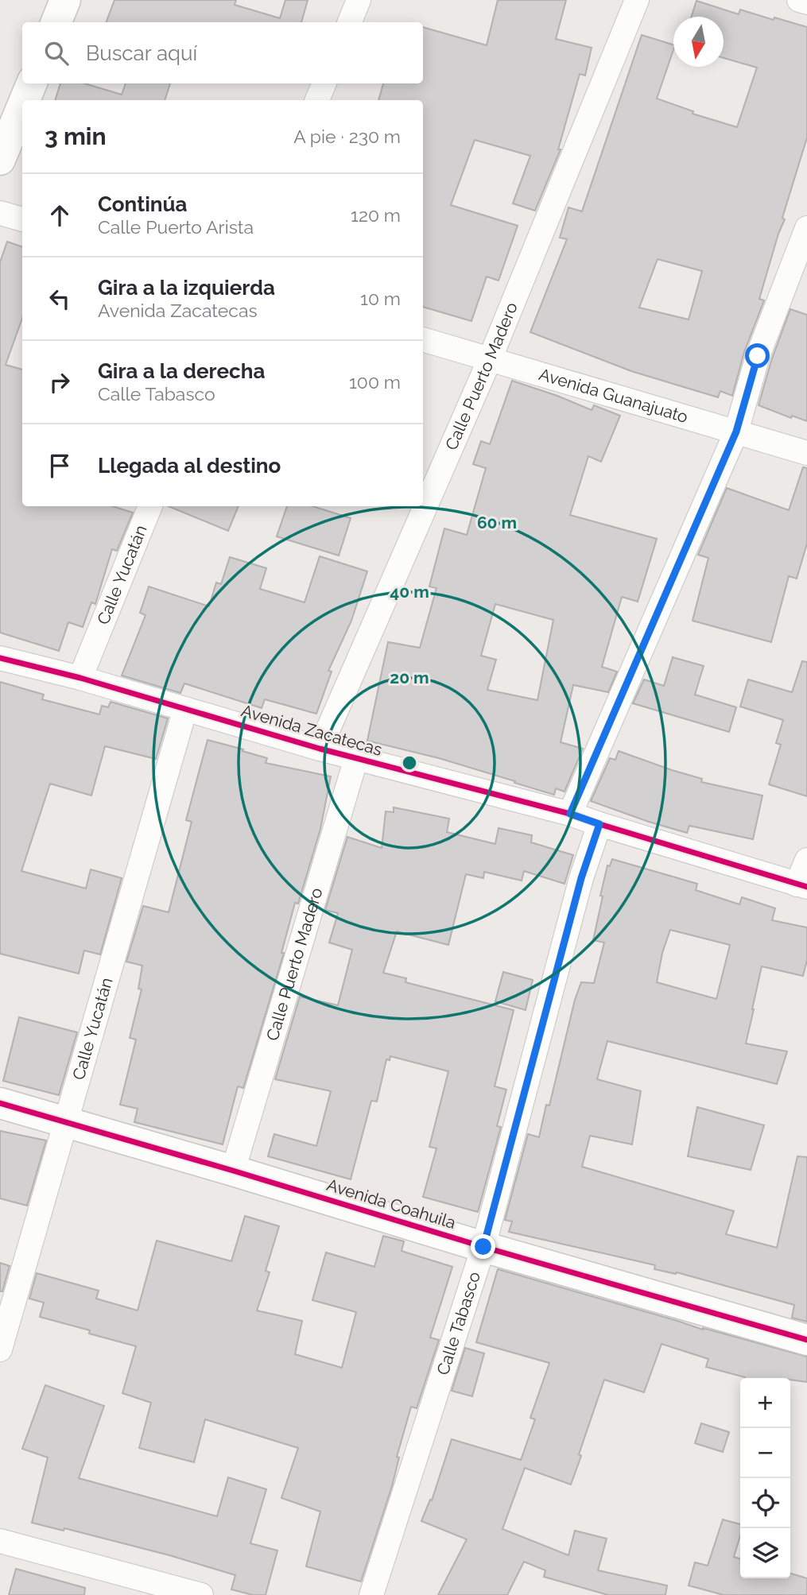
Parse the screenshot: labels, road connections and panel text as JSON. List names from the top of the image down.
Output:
{
  "streets": {
    "street": [
      "Calle Puerto Madero",
      "Avenida Guanajuato",
      "Calle Yucatán",
      "Avenida Zacatecas",
      "Avenida Coahuila",
      "Calle Tabasco"
    ]
  },
  "crossings": [
    ["Calle Puerto Madero", "Avenida Guanajuato"],
    ["Calle Puerto Madero", "Avenida Zacatecas"],
    ["Calle Puerto Madero", "Avenida Coahuila"],
    ["Calle Yucatán", "Avenida Zacatecas"],
    ["Calle Yucatán", "Avenida Coahuila"],
    ["Avenida Zacatecas", "Calle Tabasco"],
    ["Avenida Coahuila", "Calle Tabasco"]
  ],
  "north": "bottom",
  "page": {
    "search": "Buscar aquí",
    "heading": ["3 min", "A pie · 230 m"],
    "list": [
      ["Continúa", "Calle Puerto Arista", "120 m"],
      ["Gira a la izquierda", "Avenida Zacatecas", "10 m"],
      ["Gira a la derecha", "Calle Tabasco", "100 m"],
      "Llegada al destino"
    ],
    "map_buttons": ["+", "−"]
  },
  "rings": ["60 m", "40 m", "20 m"]
}
